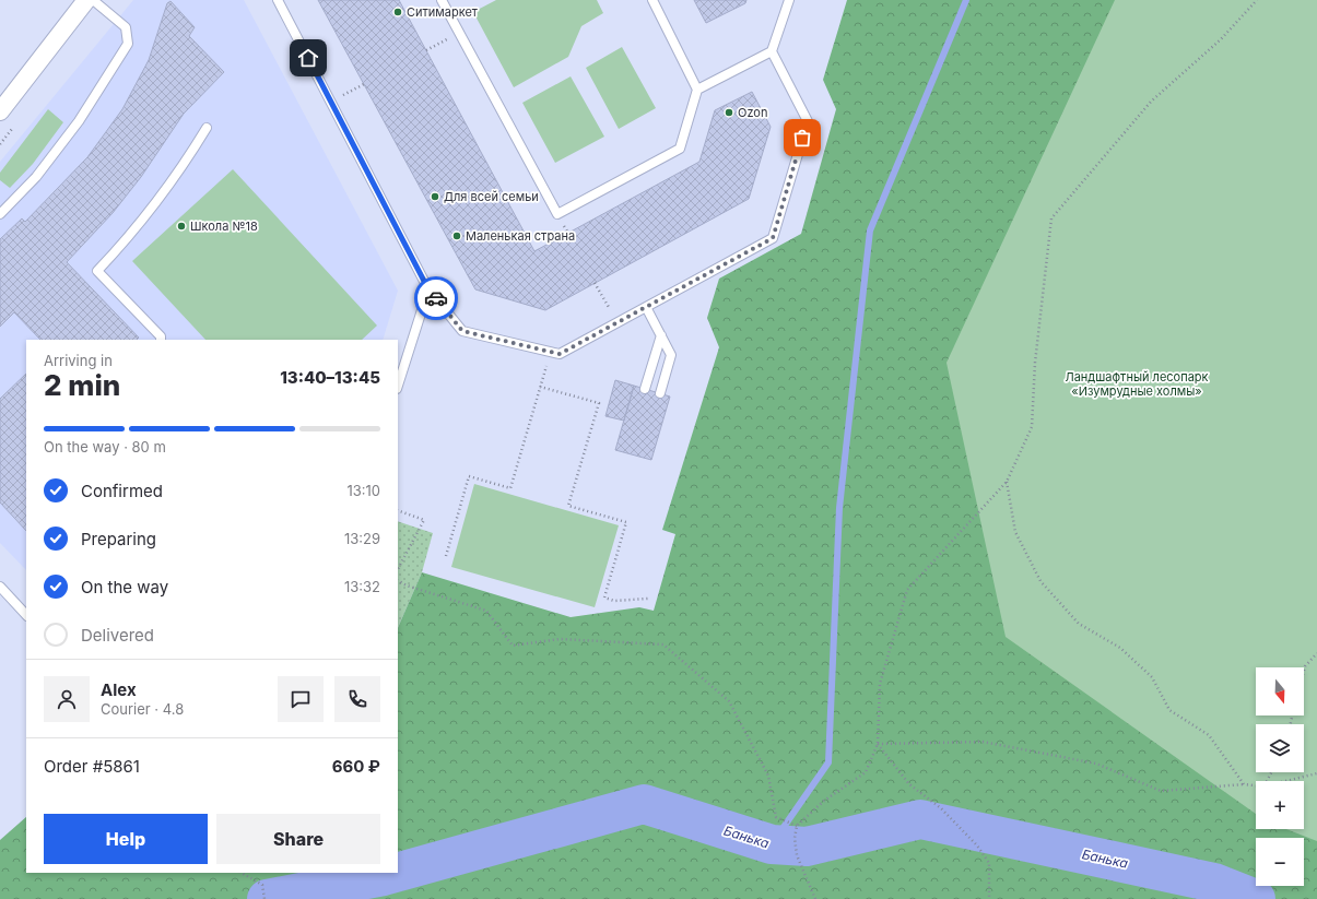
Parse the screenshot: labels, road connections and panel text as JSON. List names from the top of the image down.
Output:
{
  "water": ["Банька"],
  "parks": ["Ландшафтный лесопарк «Изумрудные холмы»"],
  "places": [
    "Ситимаркет",
    "Ozon",
    "Для всей семьи",
    "Школа №18",
    "Маленькая страна"
  ],
  "north": "bottom",
  "page": {
    "heading": ["2 min", "Arriving in", "13:40–13:45"],
    "panel": [
      "Alex",
      "Courier · 4.8",
      "Order #5861",
      "660 ₽"
    ],
    "bar": "On the way · 80 m",
    "list": [
      ["Confirmed", "13:10"],
      ["Preparing", "13:29"],
      ["On the way", "13:32"],
      "Delivered"
    ],
    "map_buttons": ["+", "−"],
    "buttons": ["Help", "Share"]
  }
}
